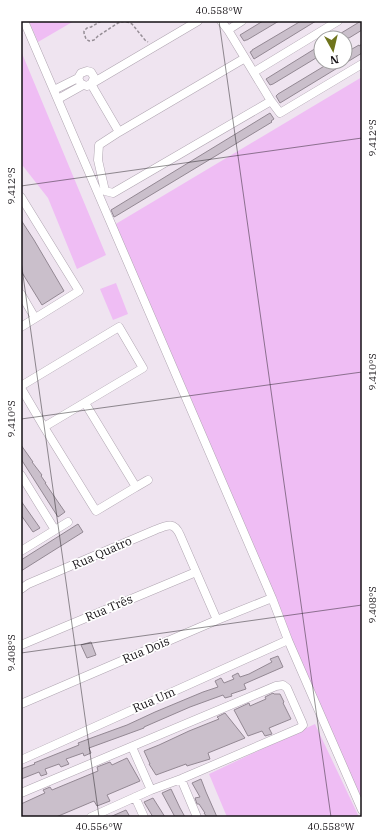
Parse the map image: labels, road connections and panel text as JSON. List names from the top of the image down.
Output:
{
  "streets": {
    "street": [
      "Rua Quatro",
      "Rua Três",
      "Rua Dois",
      "Rua Um"
    ]
  },
  "crossings": [
    ["Rua Quatro", "Rua Três"]
  ],
  "north": "bottom",
  "coordinates": [
    "40.558°W",
    "9.412°S",
    "9.410°S",
    "9.408°S",
    "40.556°W"
  ]
}
